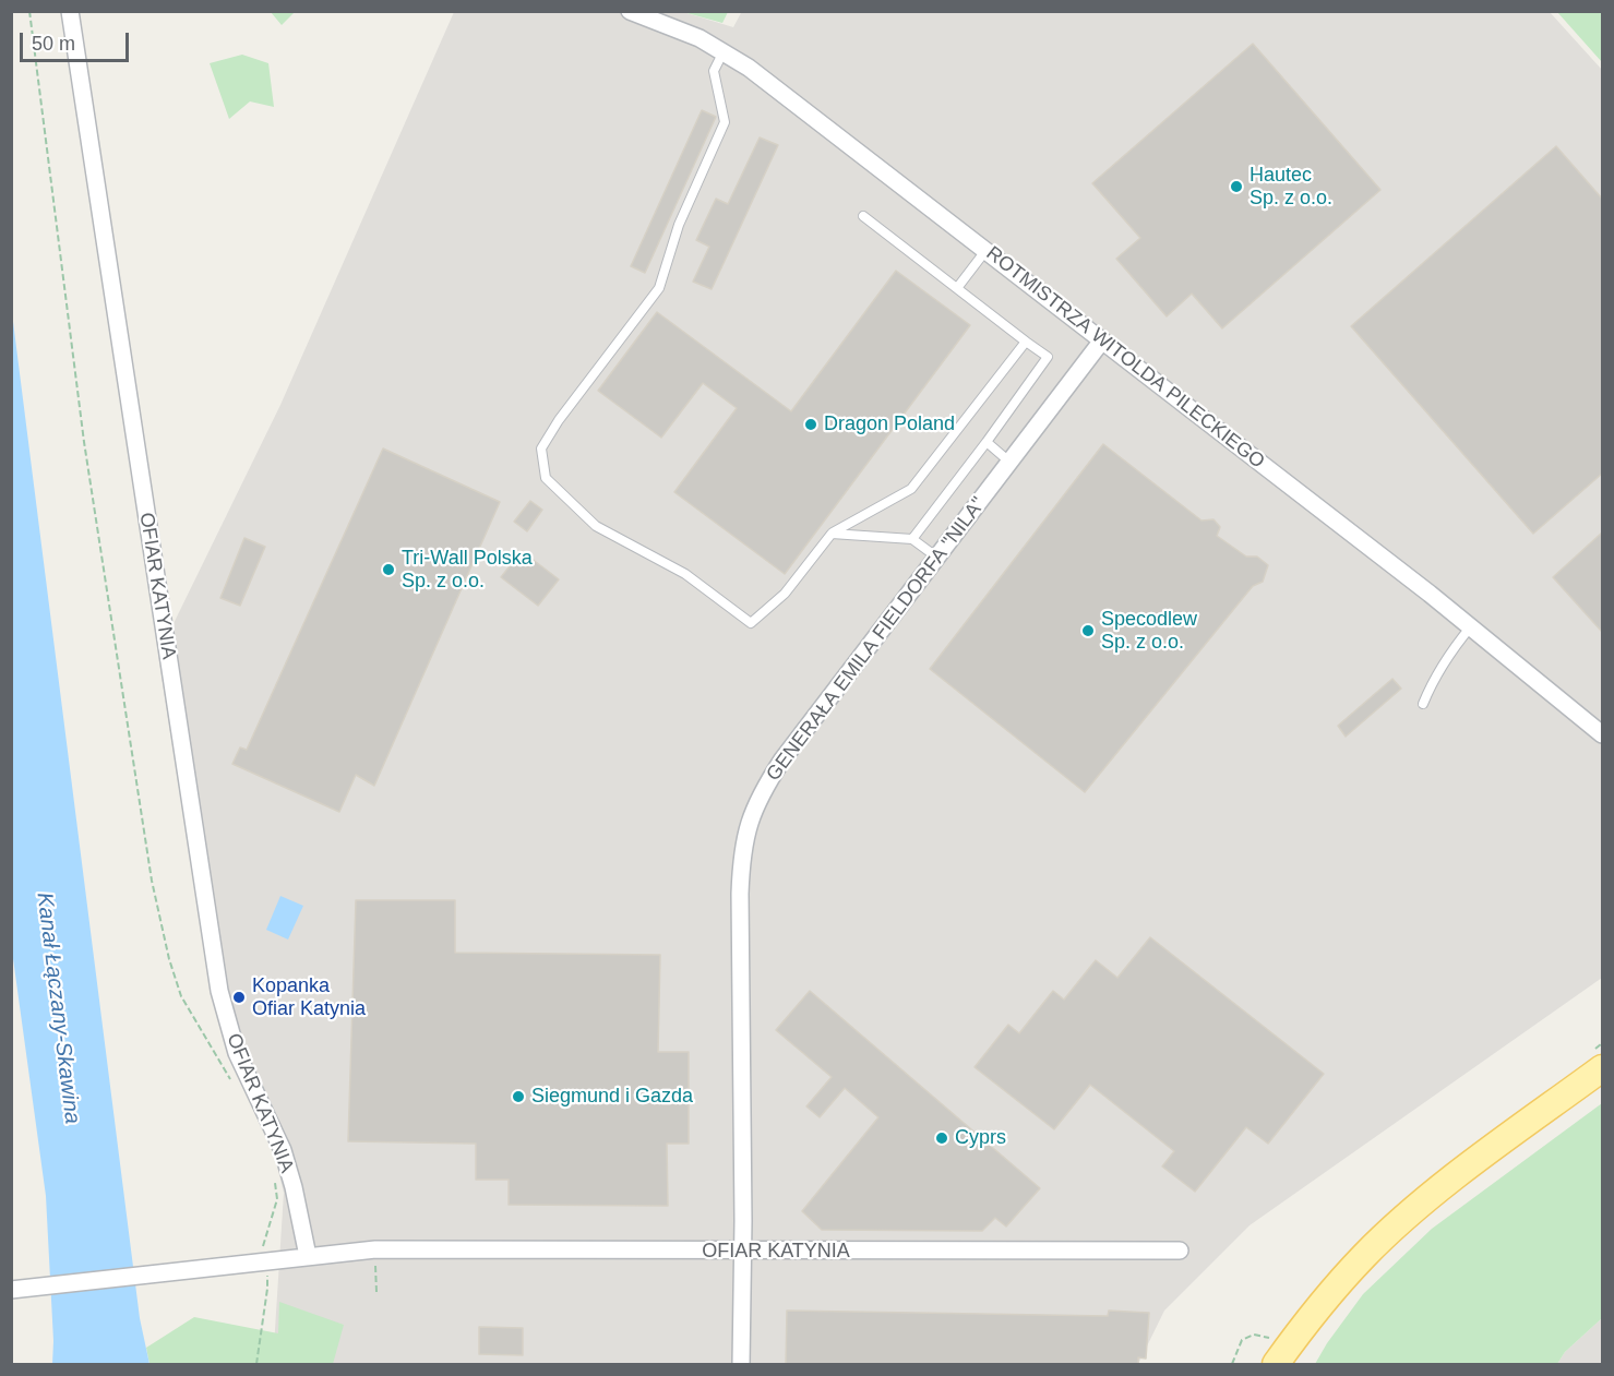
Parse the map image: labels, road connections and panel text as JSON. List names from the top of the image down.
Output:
{
  "streets": {
    "street": ["ROTMISTRZA WITOLDA PILECKIEGO", "OFIAR KATYNIA", "GENERAŁA EMILA FIELDORFA \"NILA\""]
  },
  "crossings": [
    ["ROTMISTRZA WITOLDA PILECKIEGO", "GENERAŁA EMILA FIELDORFA \"NILA\""],
    ["OFIAR KATYNIA", "GENERAŁA EMILA FIELDORFA \"NILA\""]
  ],
  "water": ["Kanał Łączany-Skawina"],
  "places": [
    "Hautec Sp. z o.o.",
    "Dragon Poland",
    "Tri-Wall Polska Sp. z o.o.",
    "Specodlew Sp. z o.o.",
    "Kopanka Ofiar Katynia",
    "Siegmund i Gazda",
    "Cyprs"
  ],
  "scale_bar": "50 m"
}
